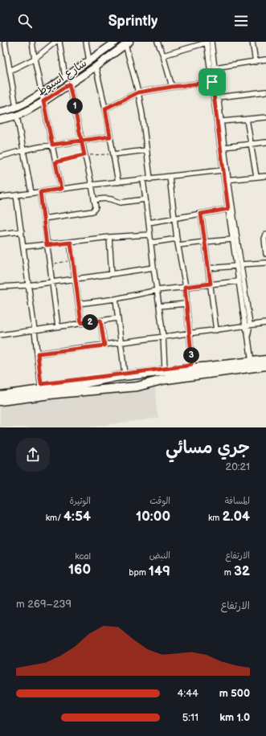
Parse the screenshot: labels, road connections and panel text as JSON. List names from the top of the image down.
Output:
{
  "streets": {
    "street": ["شارع اسيوط"]
  },
  "page": {
    "header": "Sprintly",
    "pins": ["1", "2", "3"],
    "heading": ["جري مسائي", "20:21"],
    "stats": [
      ["المسافة", "2.04 km"],
      ["الوقت", "10:00"],
      ["الوتيرة", "4:54 /km"],
      ["الارتفاع", "32 m"],
      ["النبض", "149 bpm"],
      ["kcal", "160"]
    ],
    "chart": ["الارتفاع", "239–269 m"],
    "list": [
      {
        "name": "500 m",
        "note": "4:44"
      },
      {
        "name": "1.0 km",
        "note": "5:11"
      }
    ]
  }
}
